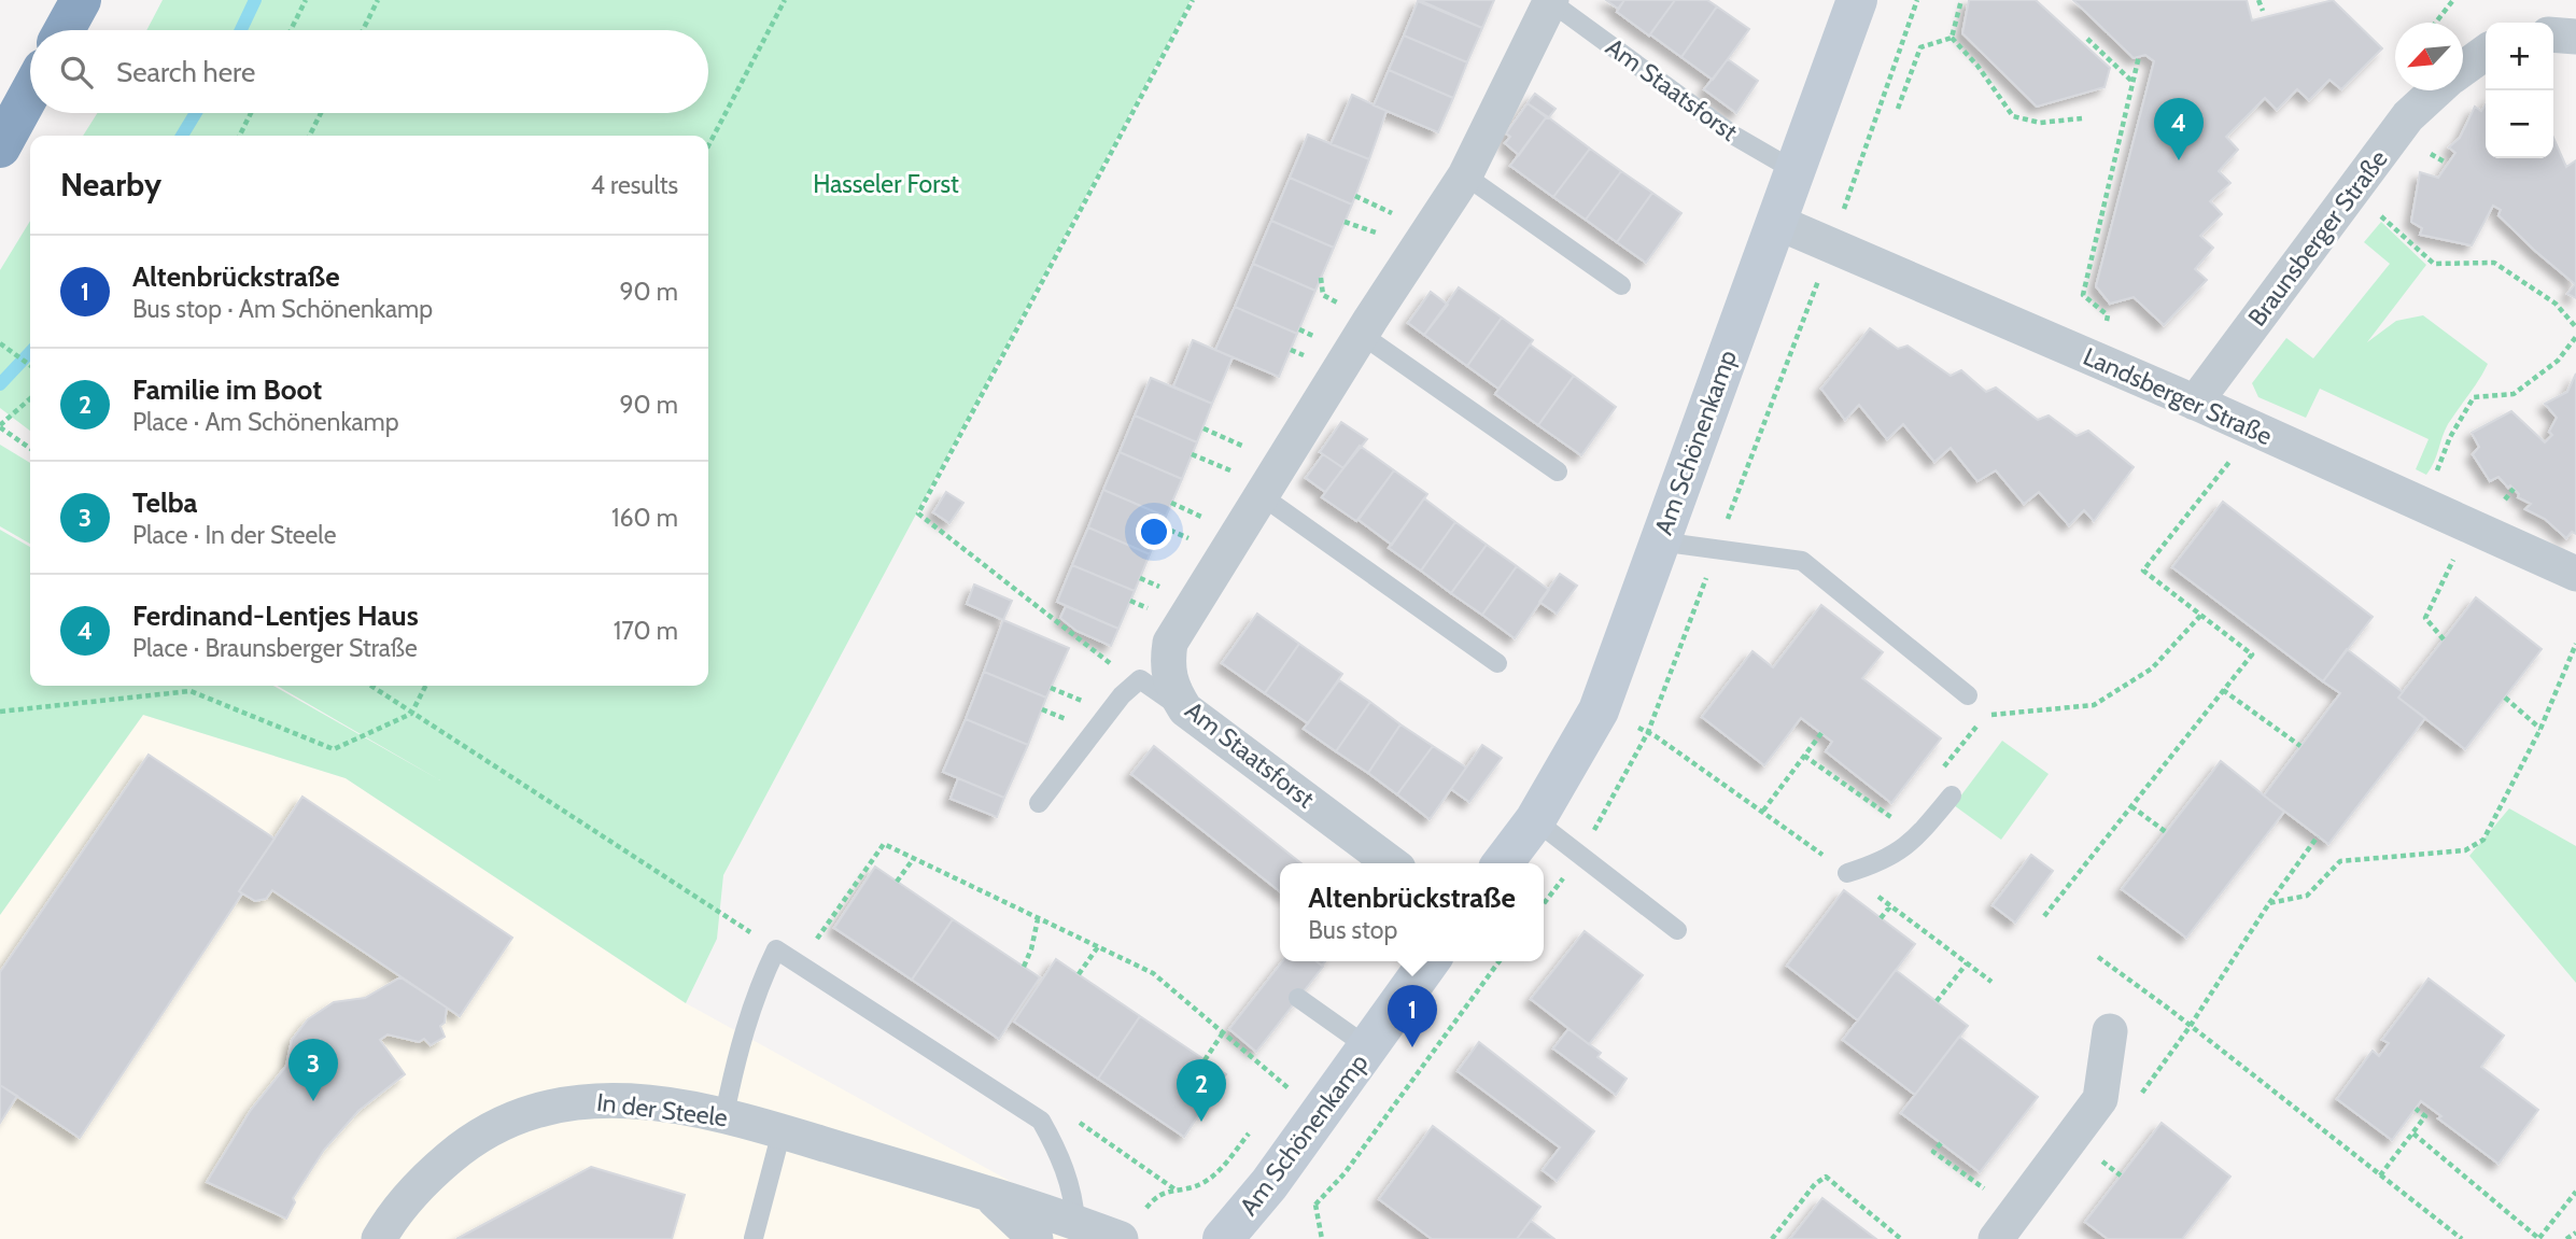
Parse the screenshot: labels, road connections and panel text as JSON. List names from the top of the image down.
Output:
{
  "streets": {
    "main road": ["Am Schönenkamp"],
    "street": [
      "Am Staatsforst",
      "Braunsberger Straße",
      "Landsberger Straße",
      "In der Steele"
    ]
  },
  "crossings": [
    ["Am Staatsforst", "Am Schönenkamp"],
    ["Braunsberger Straße", "Landsberger Straße"],
    ["Landsberger Straße", "Am Schönenkamp"]
  ],
  "parks": ["Hasseler Forst"],
  "north": "bottom left",
  "page": {
    "map_buttons": ["+", "−"],
    "search": "Search here",
    "pins": [
      "4",
      "1",
      "3",
      "2"
    ],
    "heading": ["Nearby", "4 results"],
    "list": [
      {
        "mark": "1",
        "name": "Altenbrückstraße",
        "note": "Bus stop · Am Schönenkamp",
        "value": "90 m"
      },
      {
        "mark": "2",
        "name": "Familie im Boot",
        "note": "Place · Am Schönenkamp",
        "value": "90 m"
      },
      {
        "mark": "3",
        "name": "Telba",
        "note": "Place · In der Steele",
        "value": "160 m"
      },
      {
        "mark": "4",
        "name": "Ferdinand-Lentjes Haus",
        "note": "Place · Braunsberger Straße",
        "value": "170 m"
      }
    ],
    "popup": ["Altenbrückstraße", "Bus stop"]
  }
}
